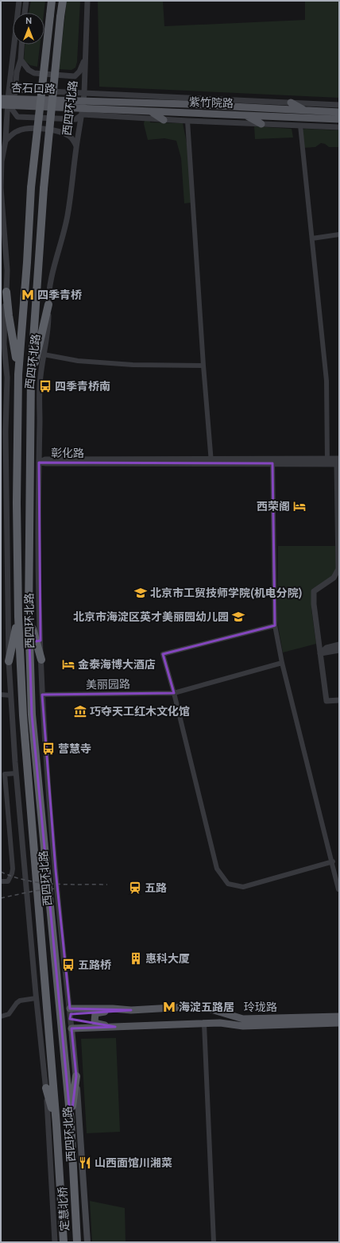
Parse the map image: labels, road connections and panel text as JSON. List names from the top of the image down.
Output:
{
  "streets": {
    "highway": ["西四环北路", "定慧北桥"],
    "main road": ["杏石口路", "紫竹院路", "玲珑路"],
    "street": ["彰化路", "美丽园路"]
  },
  "crossings": [
    ["杏石口路", "紫竹院路"],
    ["杏石口路", "西四环北路"],
    ["紫竹院路", "西四环北路"],
    ["西四环北路", "彰化路"],
    ["西四环北路", "美丽园路"],
    ["西四环北路", "玲珑路"],
    ["西四环北路", "定慧北桥"]
  ],
  "places": {
    "metro station": ["四季青桥", "海淀五路居"],
    "bus stop": ["四季青桥南", "营慧寺", "五路桥"],
    "hotel": ["西荣阁", "金泰海博大酒店"],
    "school or university": ["北京市工贸技师学院(机电分院)", "北京市海淀区英才美丽园幼儿园"],
    "museum": ["巧夺天工红木文化馆"],
    "station": ["五路"],
    "building": ["惠科大厦"],
    "restaurant": ["山西面馆川湘菜"]
  },
  "north": "top"
}
